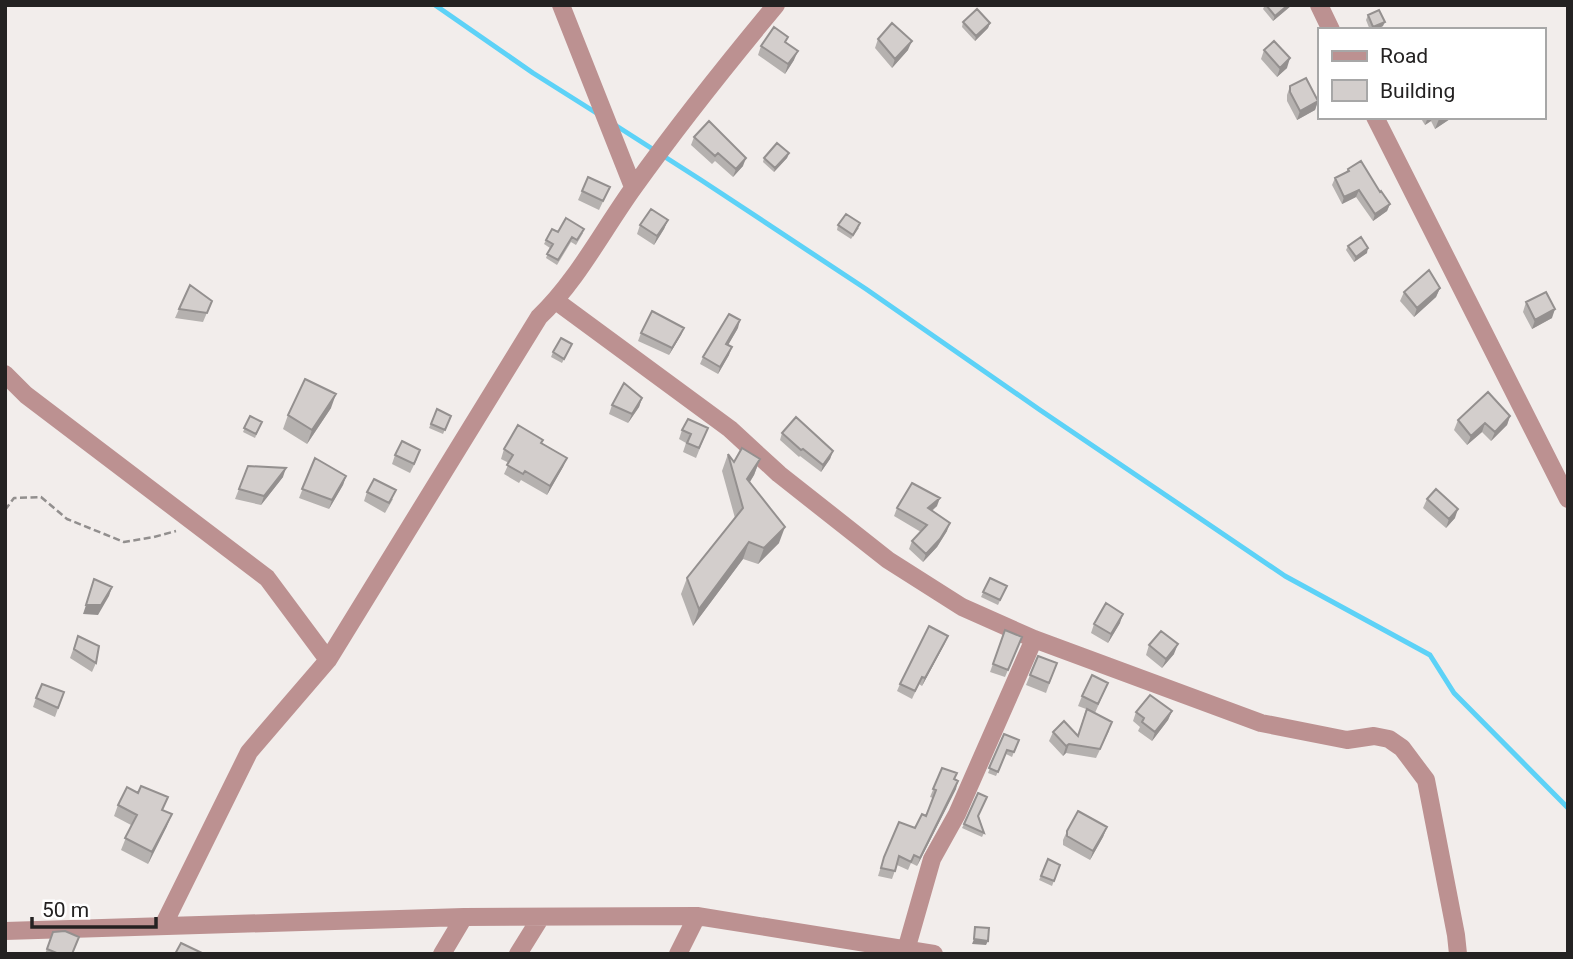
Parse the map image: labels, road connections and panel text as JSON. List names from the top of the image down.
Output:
{
  "legend": ["Road", "Building"],
  "scale_bar": "50 m"
}
